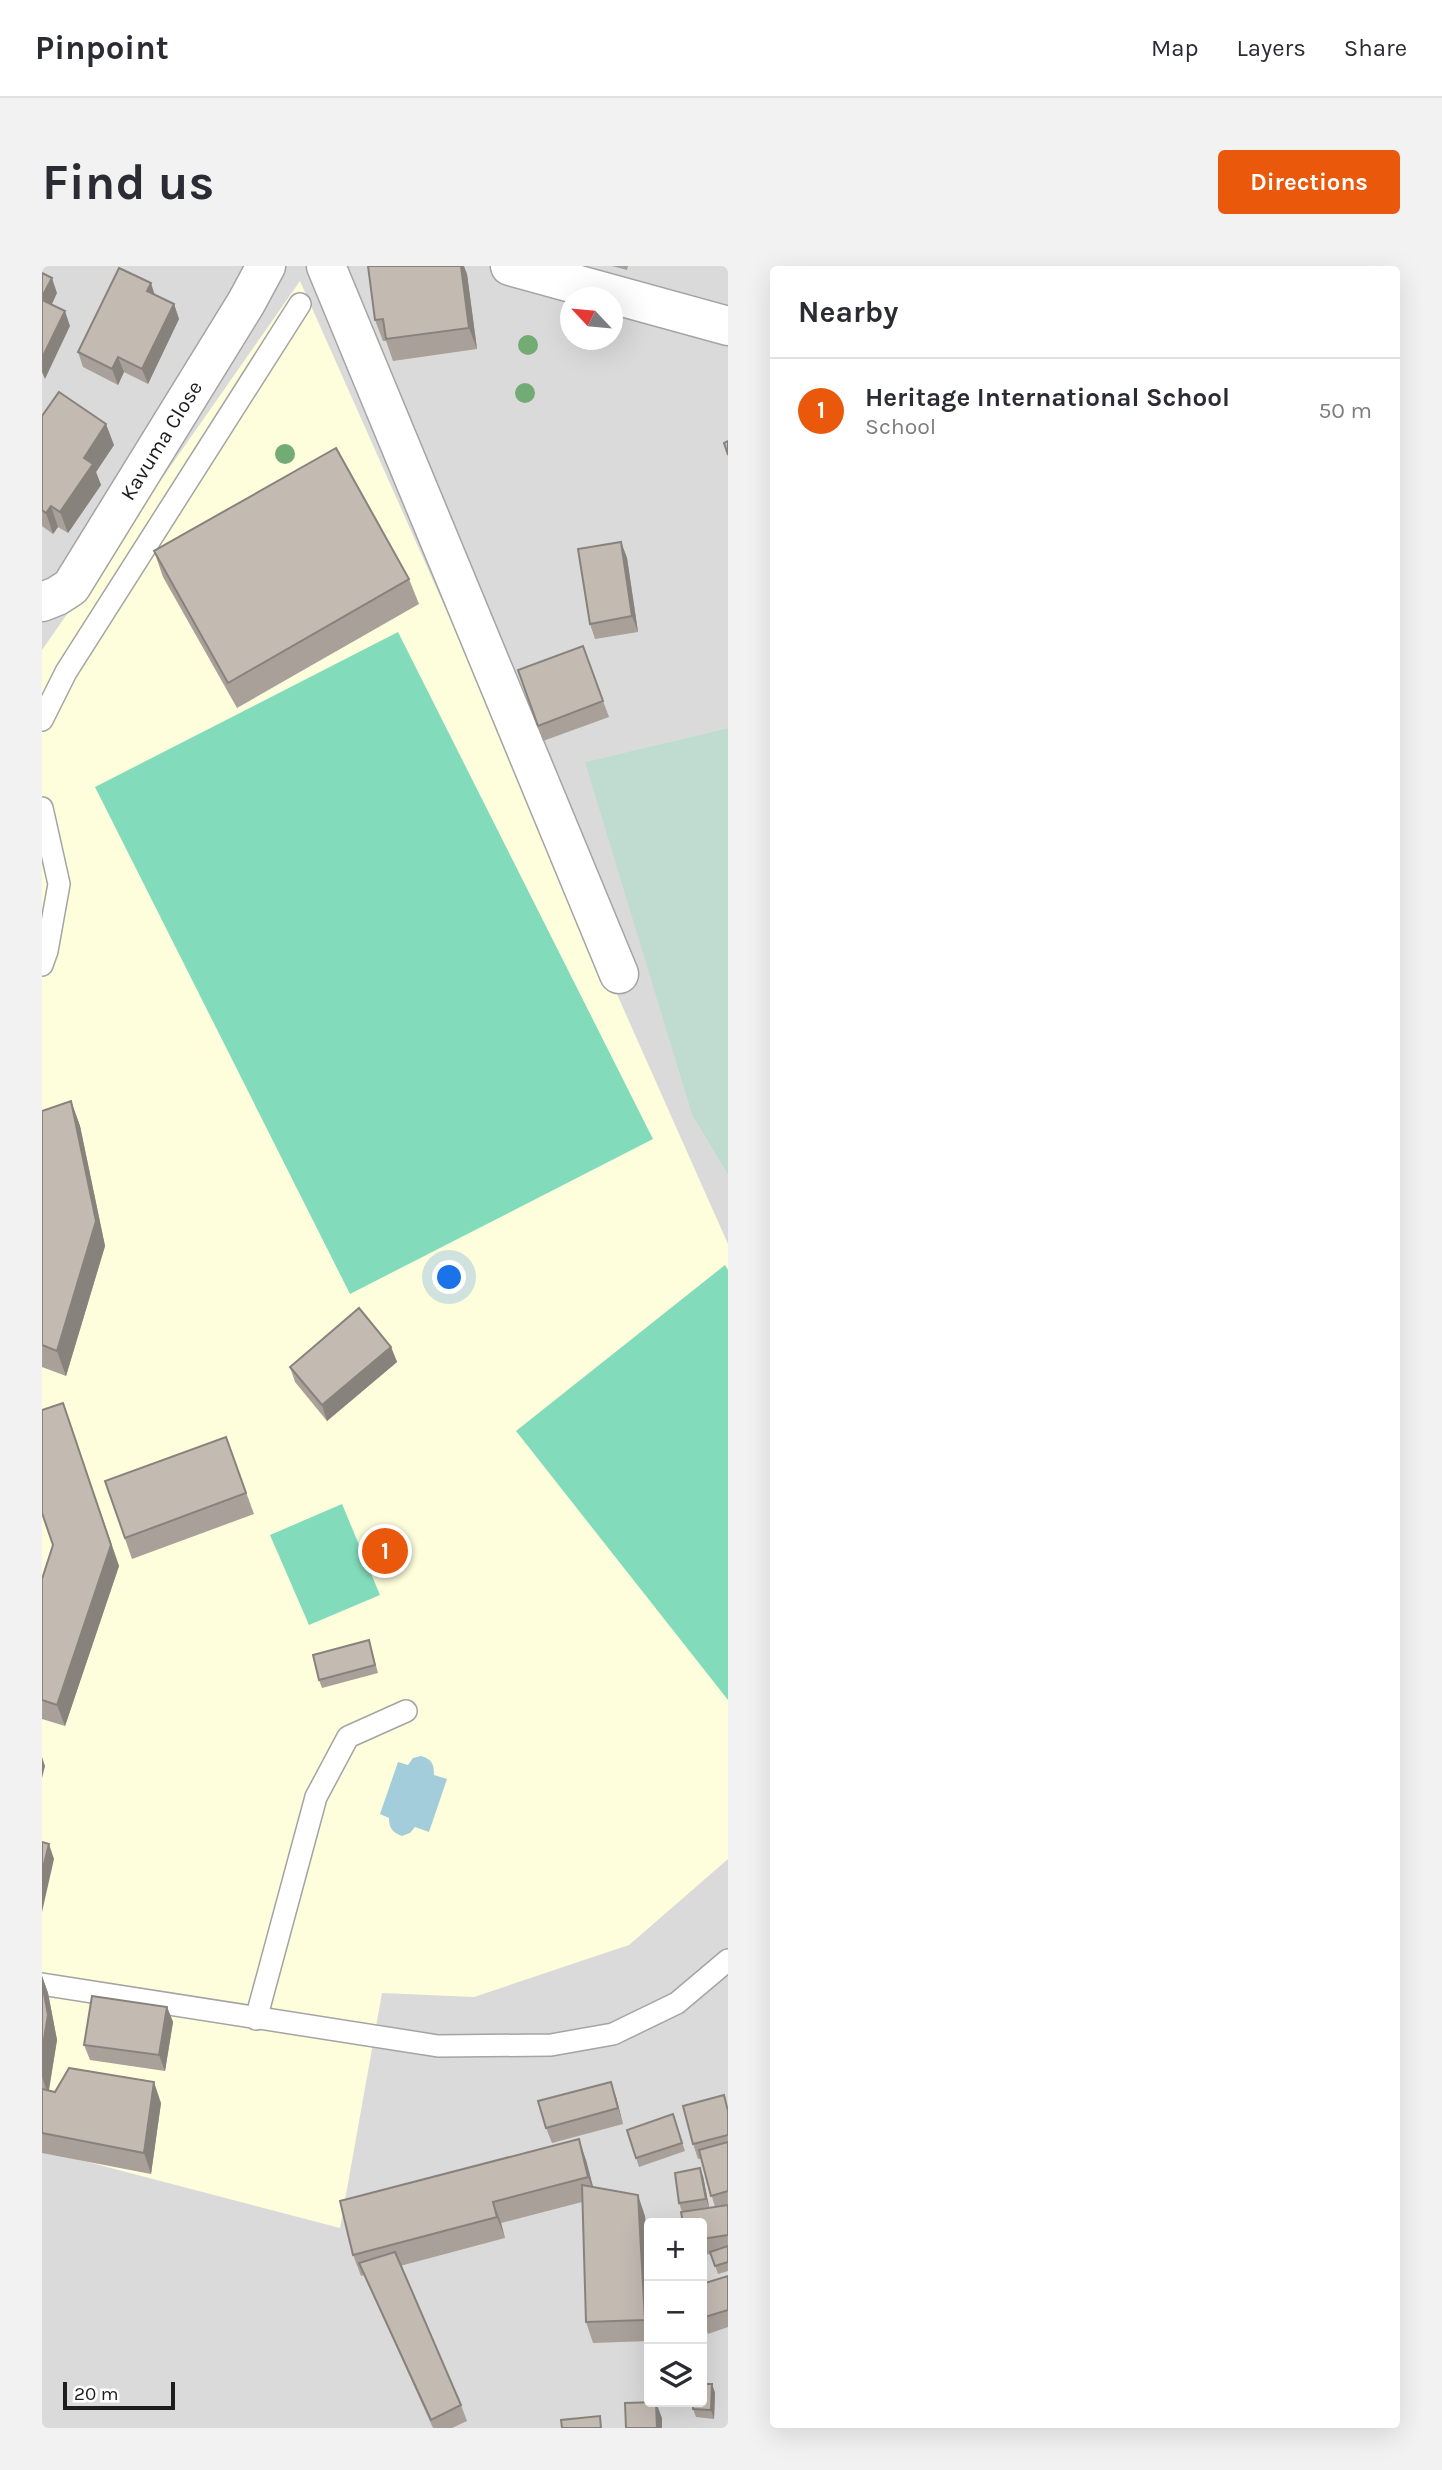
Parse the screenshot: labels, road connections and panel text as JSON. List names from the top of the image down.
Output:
{
  "streets": {
    "street": ["Kavuma Close"]
  },
  "scale_bar": "20 m",
  "north": "top left",
  "page": {
    "header": "Pinpoint",
    "nav": ["Map", "Layers", "Share"],
    "buttons": "Directions",
    "title": "Find us",
    "heading": "Nearby",
    "list": [
      {
        "mark": "1",
        "name": "Heritage International School",
        "note": "School",
        "value": "50 m"
      }
    ],
    "pins": "1",
    "map_buttons": ["+", "−"],
    "scale": "20 m"
  }
}
